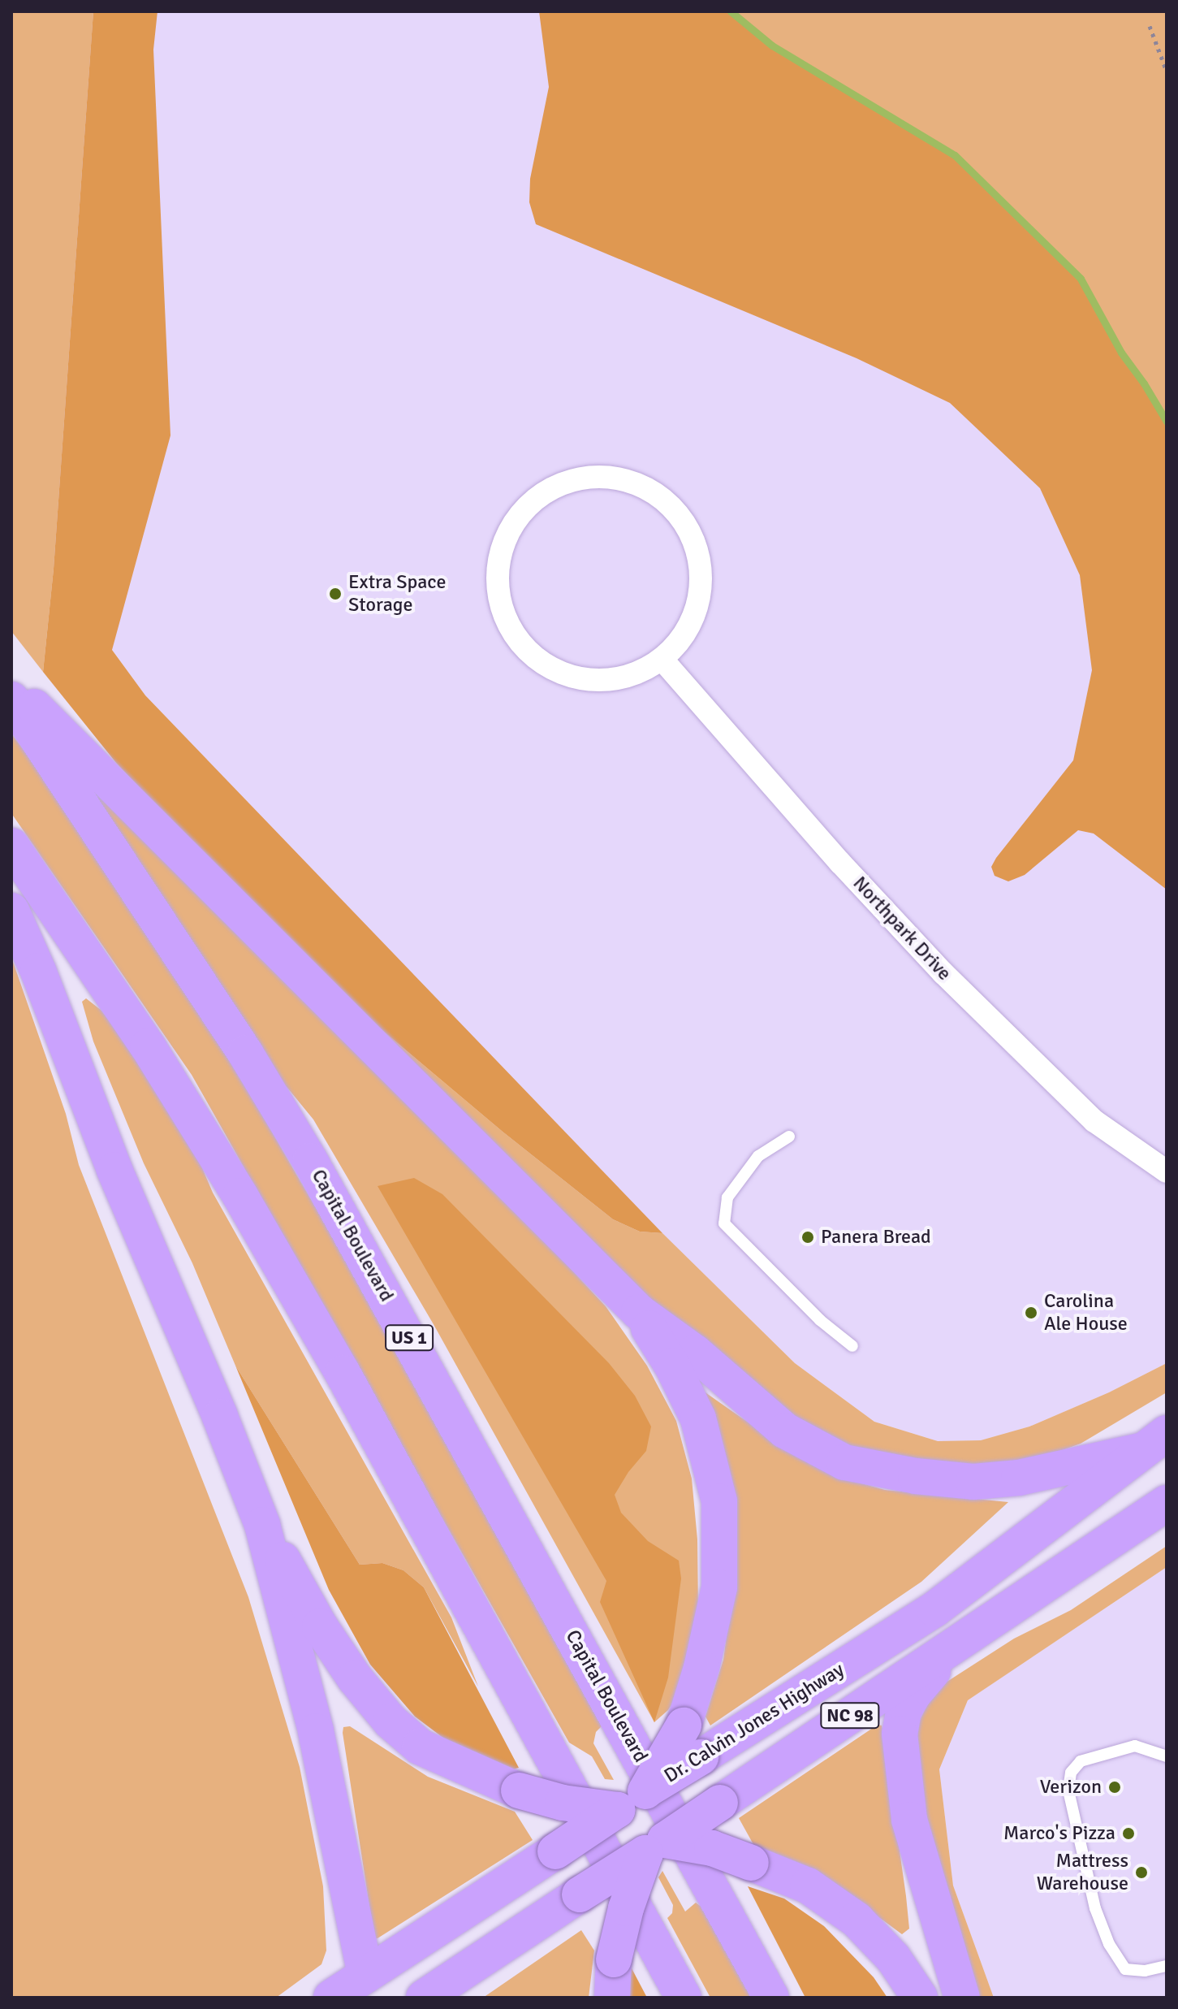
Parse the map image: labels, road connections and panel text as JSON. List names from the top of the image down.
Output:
{
  "streets": {
    "highway": [
      "Capital Boulevard",
      "US 1",
      "NC 98",
      "Dr. Calvin Jones Highway"
    ],
    "street": ["Northpark Drive"]
  },
  "crossings": [
    ["NC 98", "Dr. Calvin Jones Highway"]
  ],
  "places": [
    "Extra Space Storage",
    "Panera Bread",
    "Carolina Ale House",
    "Verizon",
    "Marco's Pizza",
    "Mattress Warehouse"
  ]
}
